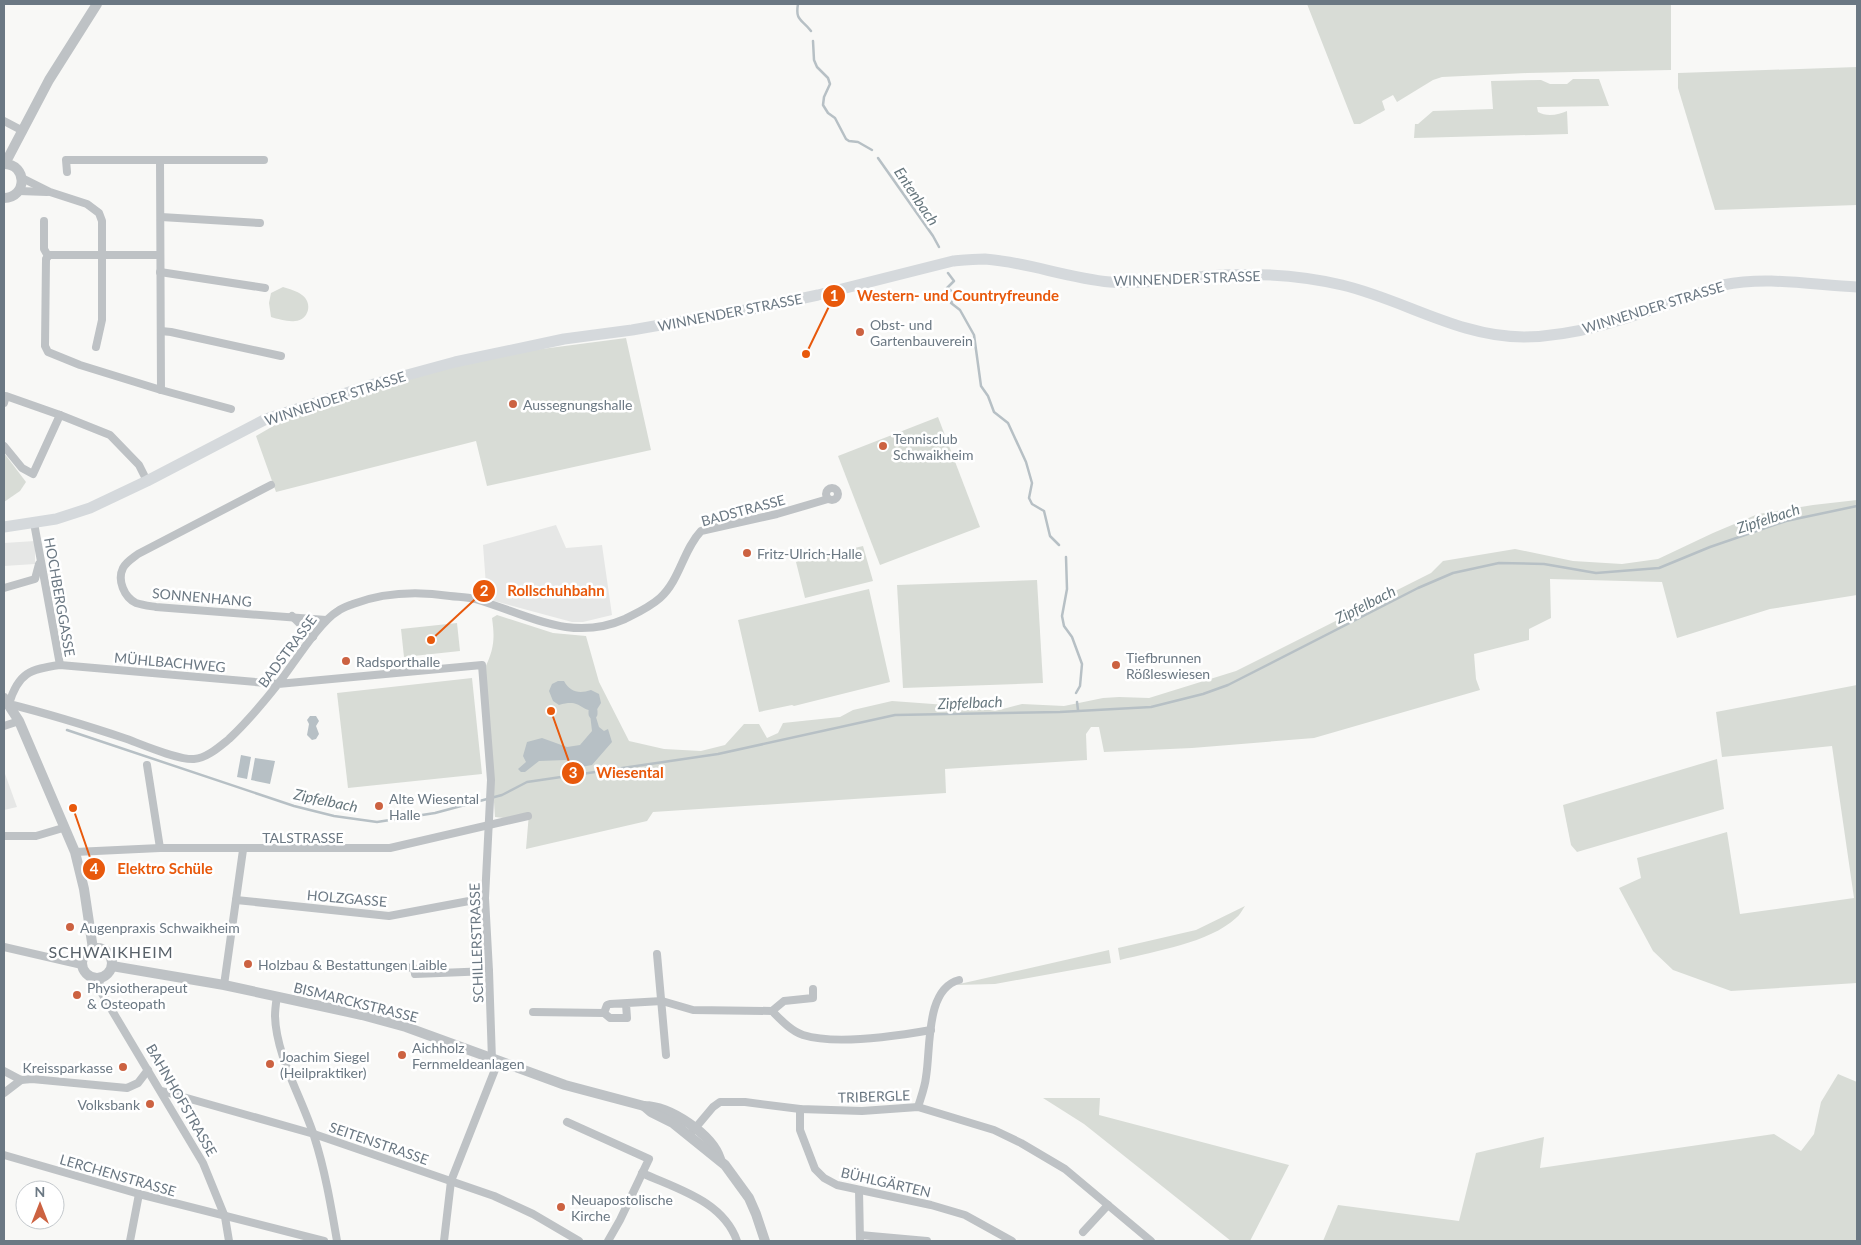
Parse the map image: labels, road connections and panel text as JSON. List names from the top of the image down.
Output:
{
  "streets": {
    "main road": ["WINNENDER STRASSE"],
    "street": [
      "BADSTRASSE",
      "HOCHBERGGASSE",
      "SONNENHANG",
      "MÜHLBACHWEG",
      "TALSTRASSE",
      "HOLZGASSE",
      "SCHILLERSTRASSE",
      "BISMARCKSTRASSE",
      "TRIBERGLE",
      "BAHNHOFSTRASSE",
      "SEITENSTRASSE",
      "LERCHENSTRASSE",
      "BÜHLGÄRTEN"
    ]
  },
  "crossings": [
    ["WINNENDER STRASSE", "HOCHBERGGASSE"],
    ["BADSTRASSE", "HOCHBERGGASSE"],
    ["BADSTRASSE", "SONNENHANG"],
    ["BADSTRASSE", "MÜHLBACHWEG"],
    ["HOCHBERGGASSE", "MÜHLBACHWEG"],
    ["MÜHLBACHWEG", "SCHILLERSTRASSE"],
    ["TALSTRASSE", "SCHILLERSTRASSE"],
    ["HOLZGASSE", "SCHILLERSTRASSE"],
    ["SCHILLERSTRASSE", "BISMARCKSTRASSE"],
    ["SCHILLERSTRASSE", "SEITENSTRASSE"],
    ["BISMARCKSTRASSE", "TRIBERGLE"],
    ["BISMARCKSTRASSE", "BAHNHOFSTRASSE"],
    ["TRIBERGLE", "BÜHLGÄRTEN"],
    ["BAHNHOFSTRASSE", "SEITENSTRASSE"],
    ["BAHNHOFSTRASSE", "LERCHENSTRASSE"]
  ],
  "districts": ["SCHWAIKHEIM"],
  "water": ["Entenbach", "Zipfelbach"],
  "places": [
    "Obst- und Gartenbauverein",
    "Western- und Countryfreunde",
    "Aussegnungshalle",
    "Tennisclub Schwaikheim",
    "Fritz-Ulrich-Halle",
    "Rollschuhbahn",
    "Radsporthalle",
    "Tiefbrunnen Rößleswiesen",
    "Wiesental",
    "Alte Wiesental Halle",
    "Elektro Schüle",
    "Augenpraxis Schwaikheim",
    "Holzbau & Bestattungen Laible",
    "Physiotherapeut & Osteopath",
    "Aichholz Fernmeldeanlagen",
    "Joachim Siegel (Heilpraktiker)",
    "Kreissparkasse",
    "Volksbank",
    "Neuapostolische Kirche"
  ],
  "north": "top"
}
